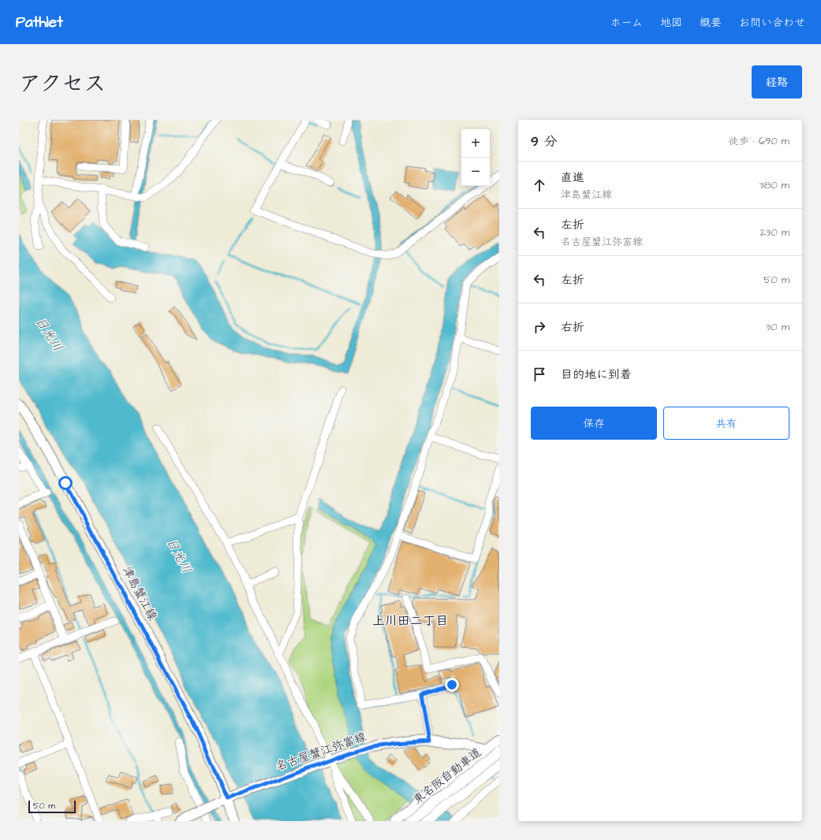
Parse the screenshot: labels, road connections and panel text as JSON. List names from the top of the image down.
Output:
{
  "streets": {
    "highway": ["東名阪自動車道"],
    "main road": ["津島蟹江線", "名古屋蟹江弥富線"]
  },
  "crossings": [
    ["津島蟹江線", "名古屋蟹江弥富線"]
  ],
  "districts": ["上川田二丁目"],
  "water": ["日光川"],
  "scale_bar": "50 m",
  "page": {
    "header": "Pathlet",
    "nav": [
      "ホーム",
      "地図",
      "概要",
      "お問い合わせ"
    ],
    "title": "アクセス",
    "buttons": [
      "経路",
      ["保存", "共有"]
    ],
    "heading": ["9 分", "徒歩 · 690 m"],
    "map_buttons": ["+", "−"],
    "list": [
      ["直進", "津島蟹江線", "380 m"],
      ["左折", "名古屋蟹江弥富線", "230 m"],
      ["左折", "50 m"],
      ["右折", "30 m"],
      "目的地に到着"
    ],
    "scale": "50 m"
  }
}
